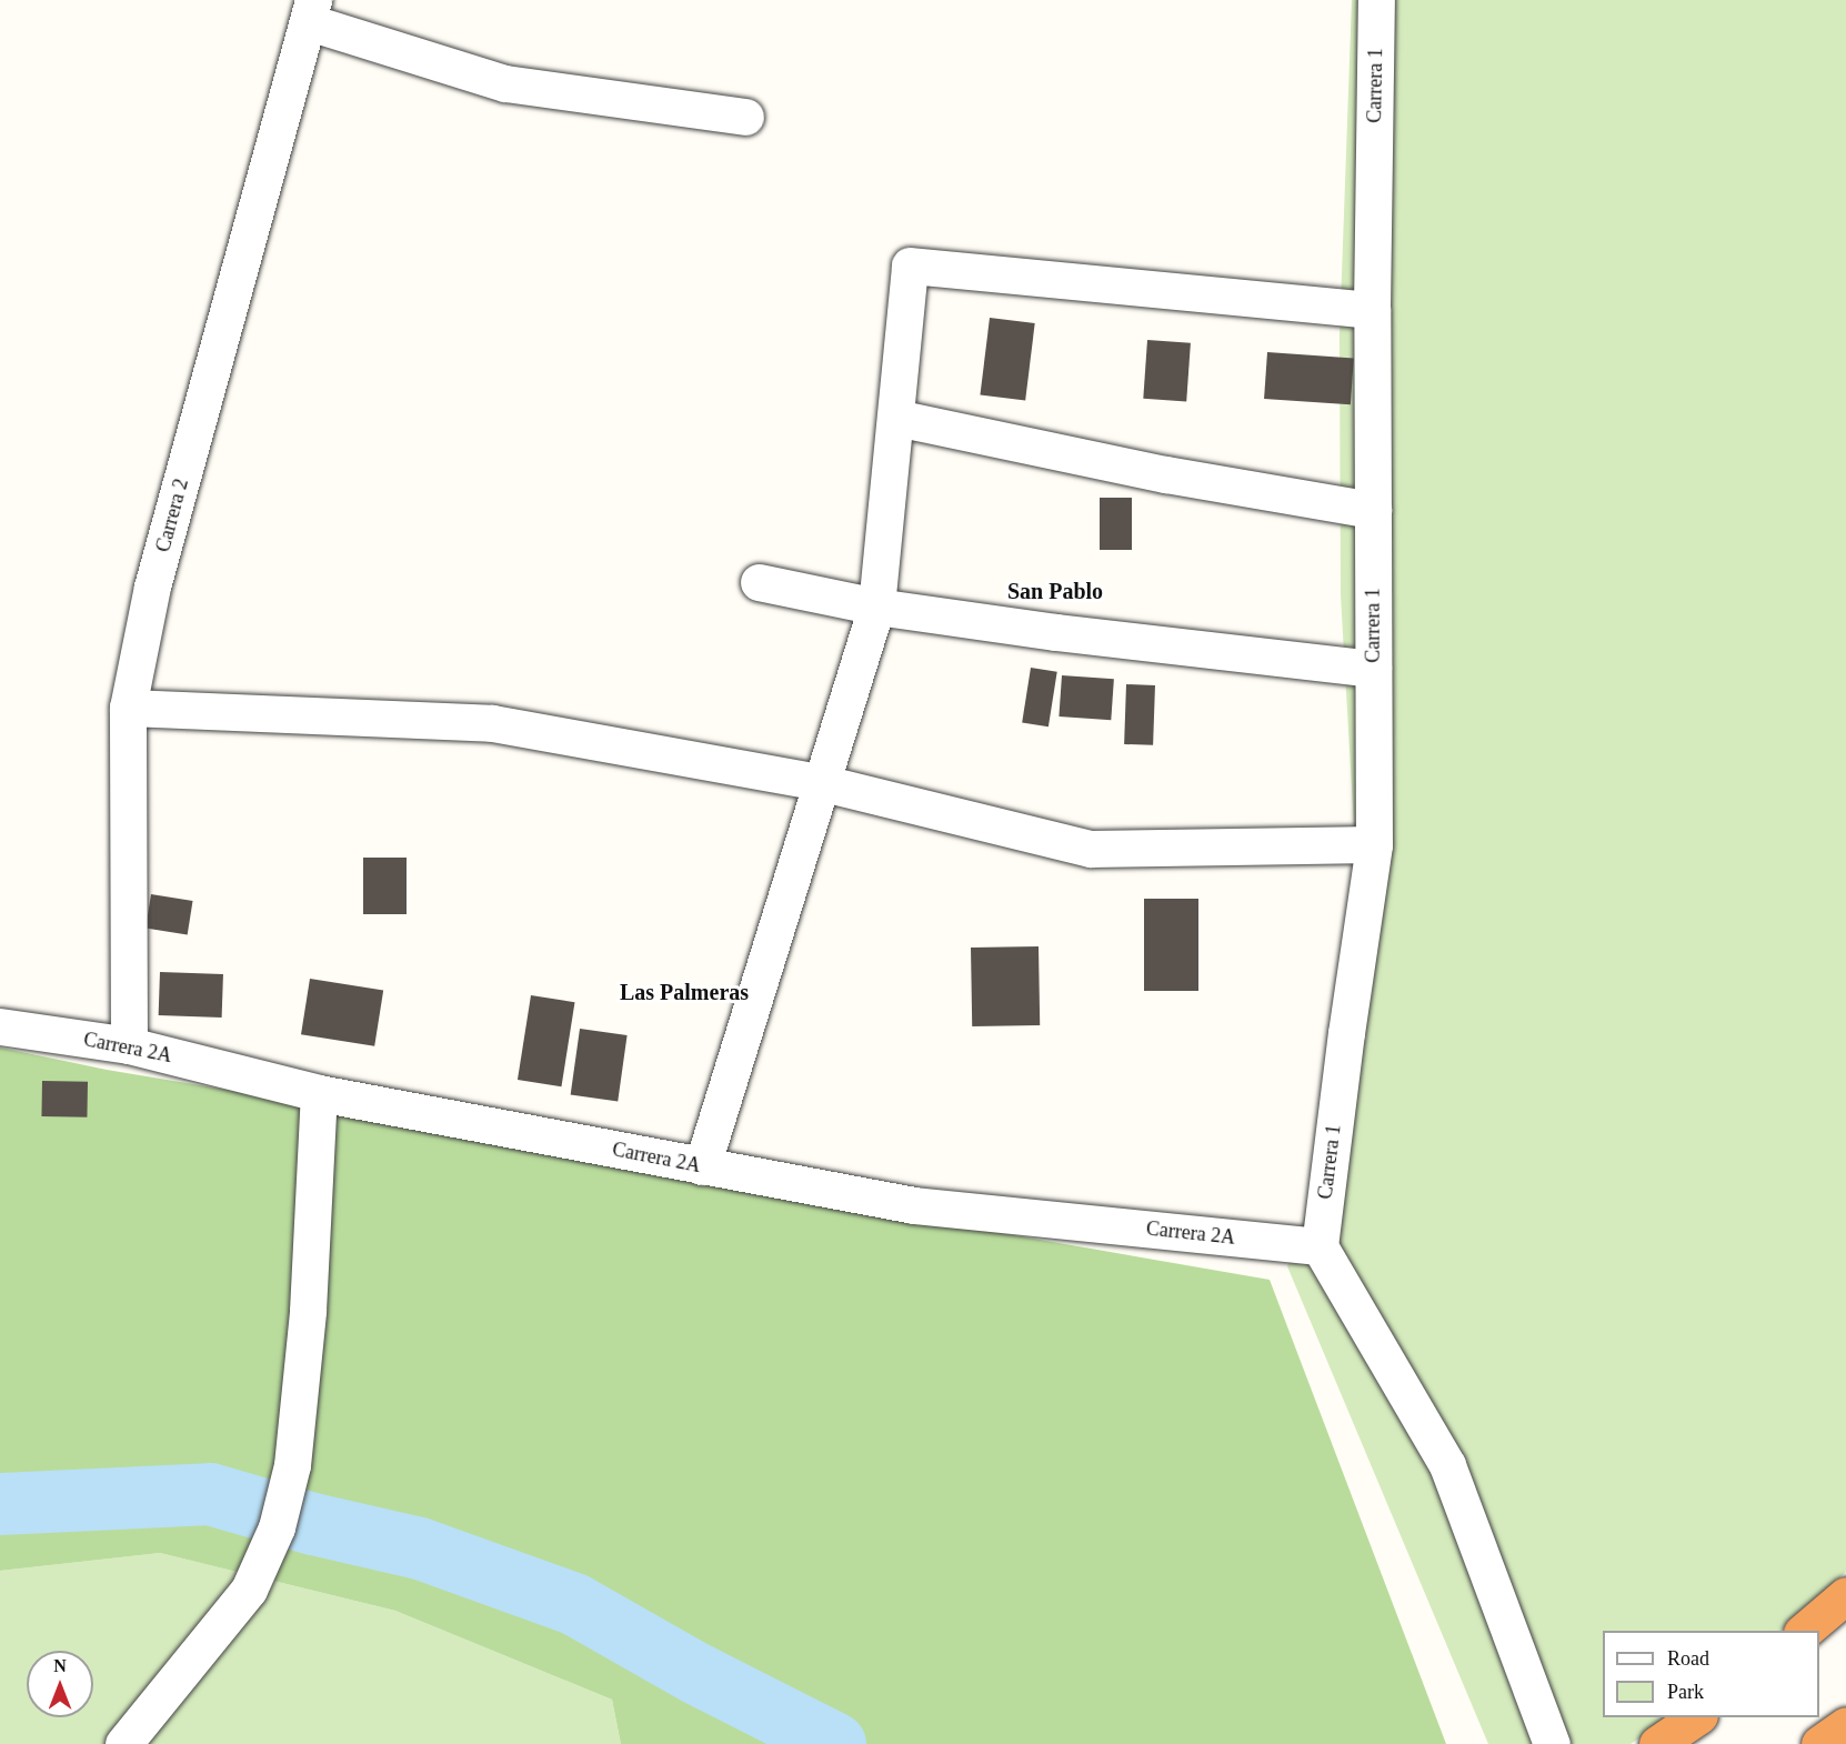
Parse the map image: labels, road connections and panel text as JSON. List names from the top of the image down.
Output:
{
  "streets": {
    "street": ["Carrera 1", "Carrera 2", "Carrera 2A"]
  },
  "crossings": [
    ["Carrera 1", "Carrera 2A"],
    ["Carrera 2", "Carrera 2A"]
  ],
  "districts": ["San Pablo", "Las Palmeras"],
  "legend": ["Road", "Park"],
  "north": "top"
}
